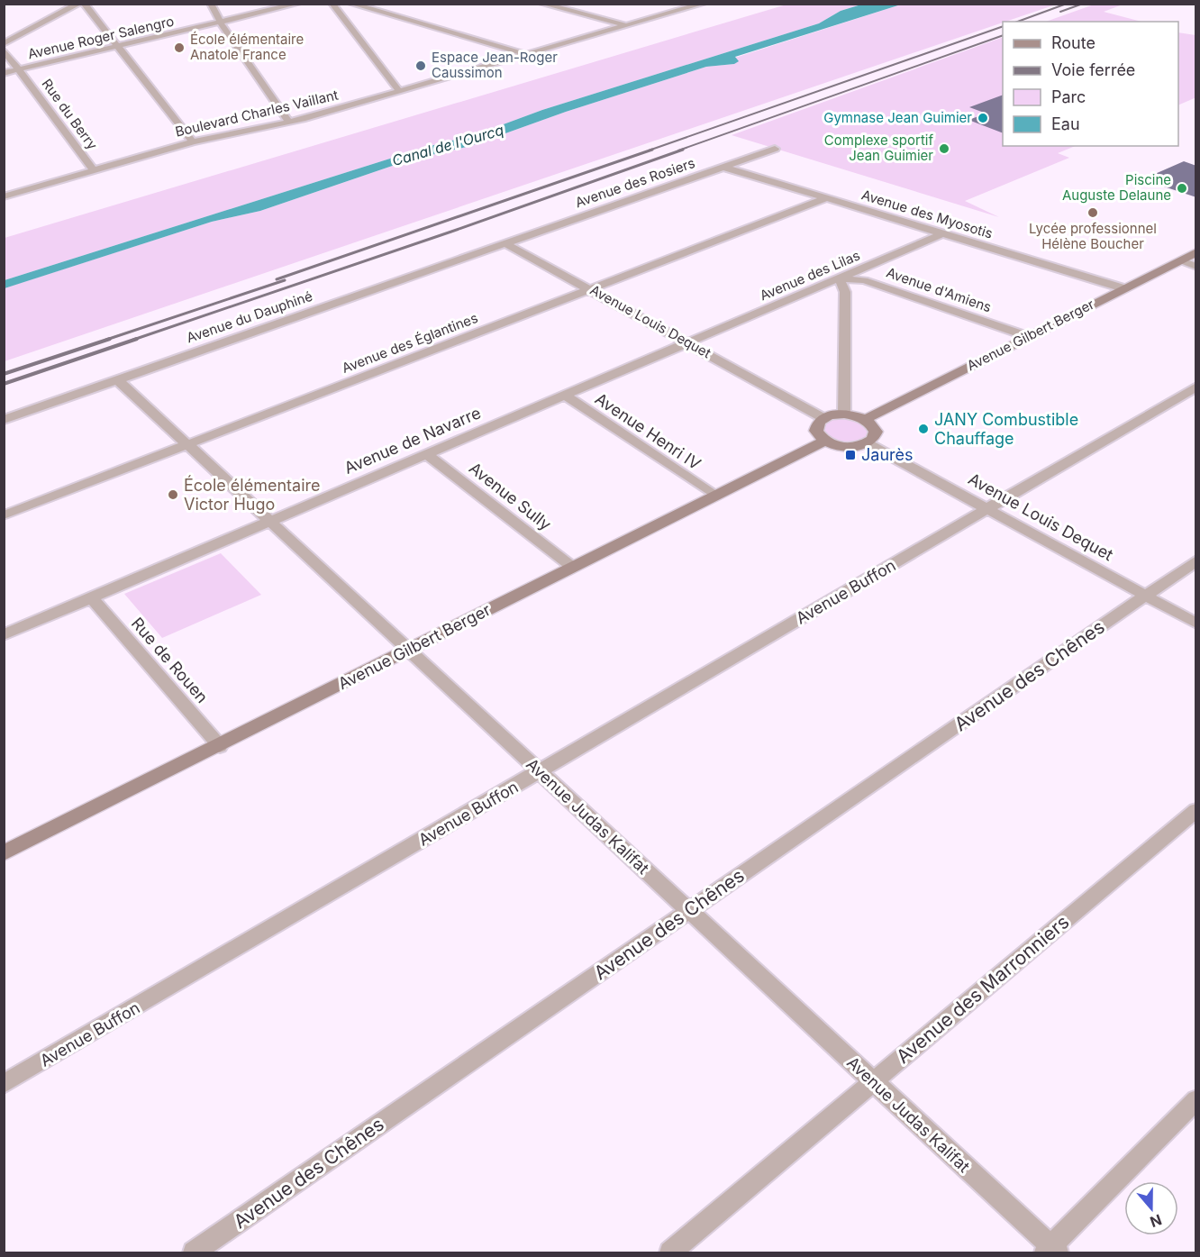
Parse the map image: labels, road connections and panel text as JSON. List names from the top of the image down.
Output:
{
  "streets": {
    "street": [
      "Avenue Roger Salengro",
      "Boulevard Charles Vaillant",
      "Rue du Berry",
      "Avenue des Rosiers",
      "Avenue des Myosotis",
      "Avenue des Lilas",
      "Avenue d'Amiens",
      "Avenue du Dauphiné",
      "Avenue Louis Dequet",
      "Avenue Gilbert Berger",
      "Avenue des Églantines",
      "Avenue Henri IV",
      "Avenue de Navarre",
      "Avenue Sully",
      "Avenue Buffon",
      "Rue de Rouen",
      "Avenue des Chênes",
      "Avenue Judas Kalifat",
      "Avenue des Marronniers"
    ]
  },
  "crossings": [
    ["Avenue Roger Salengro", "Rue du Berry"],
    ["Boulevard Charles Vaillant", "Rue du Berry"],
    ["Avenue des Rosiers", "Avenue des Myosotis"],
    ["Avenue des Rosiers", "Avenue du Dauphiné"],
    ["Avenue des Rosiers", "Avenue Louis Dequet"],
    ["Avenue des Myosotis", "Avenue des Lilas"],
    ["Avenue des Myosotis", "Avenue Gilbert Berger"],
    ["Avenue des Myosotis", "Avenue des Églantines"],
    ["Avenue des Lilas", "Avenue d'Amiens"],
    ["Avenue des Lilas", "Avenue Louis Dequet"],
    ["Avenue des Lilas", "Avenue de Navarre"],
    ["Avenue d'Amiens", "Avenue Gilbert Berger"],
    ["Avenue du Dauphiné", "Avenue Louis Dequet"],
    ["Avenue du Dauphiné", "Avenue Judas Kalifat"],
    ["Avenue Louis Dequet", "Avenue des Églantines"],
    ["Avenue Louis Dequet", "Avenue de Navarre"],
    ["Avenue Louis Dequet", "Avenue Buffon"],
    ["Avenue Louis Dequet", "Avenue des Chênes"],
    ["Avenue Gilbert Berger", "Avenue Henri IV"],
    ["Avenue Gilbert Berger", "Avenue Sully"],
    ["Avenue Gilbert Berger", "Rue de Rouen"],
    ["Avenue Gilbert Berger", "Avenue Judas Kalifat"],
    ["Avenue des Églantines", "Avenue Judas Kalifat"],
    ["Avenue Henri IV", "Avenue de Navarre"],
    ["Avenue de Navarre", "Avenue Sully"],
    ["Avenue de Navarre", "Rue de Rouen"],
    ["Avenue de Navarre", "Avenue Judas Kalifat"],
    ["Avenue Buffon", "Avenue Judas Kalifat"],
    ["Avenue des Chênes", "Avenue Judas Kalifat"],
    ["Avenue Judas Kalifat", "Avenue des Marronniers"]
  ],
  "water": ["Canal de l'Ourcq"],
  "places": {
    "other": [
      "École élémentaire Anatole France",
      "Espace Jean-Roger Caussimon",
      "Gymnase Jean Guimier",
      "Complexe sportif Jean Guimier",
      "Piscine Auguste Delaune",
      "Lycée professionnel Hélène Boucher",
      "JANY Combustible Chauffage",
      "École élémentaire Victor Hugo"
    ],
    "transit": ["Jaurès"]
  },
  "legend": [
    "Route",
    "Voie ferrée",
    "Parc",
    "Eau"
  ],
  "north": "bottom"
}
